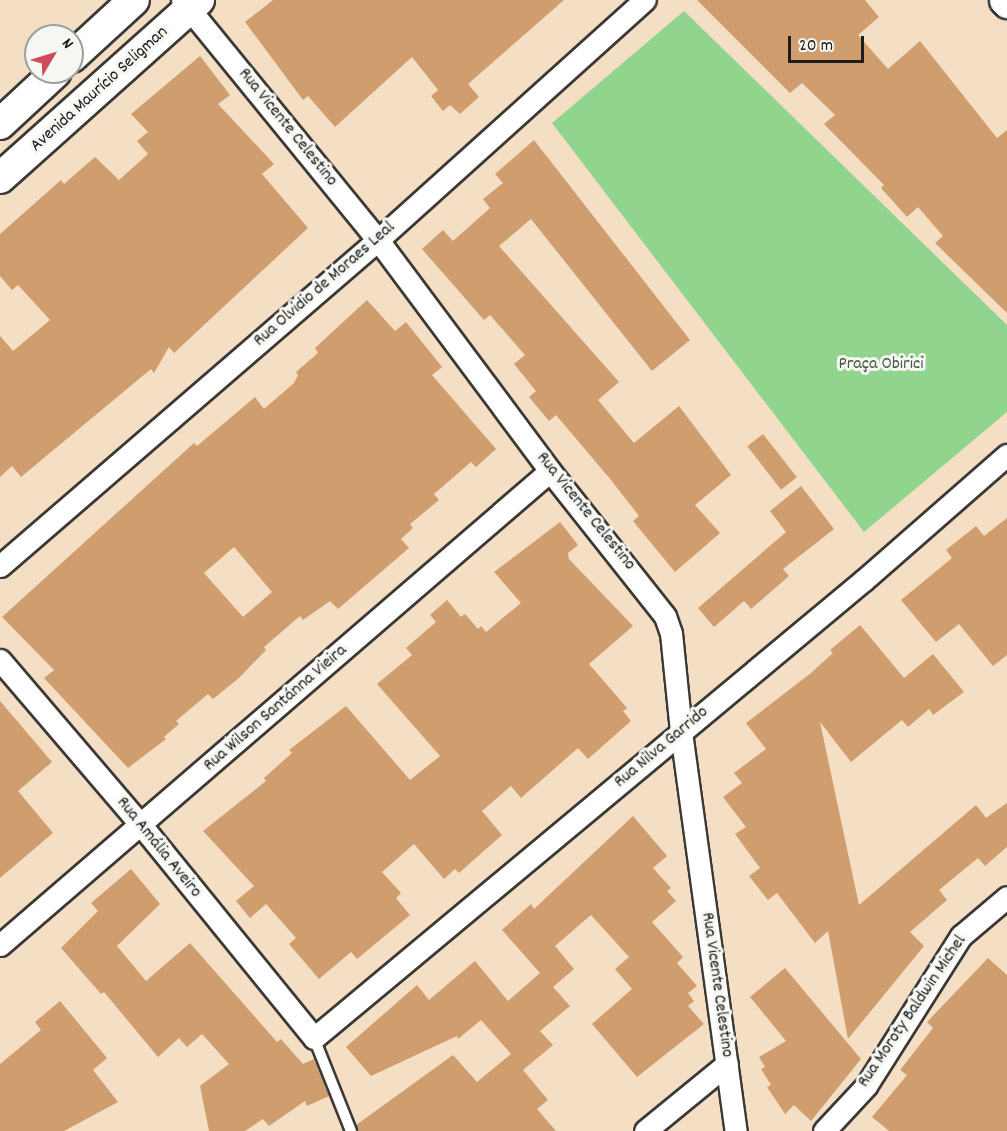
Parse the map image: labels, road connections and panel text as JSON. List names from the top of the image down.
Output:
{
  "streets": {
    "main road": ["Avenida Maurício Seligman"],
    "street": [
      "Rua Vicente Celestino",
      "Rua Olvidio de Moraes Leal",
      "Rua Wilson Santánna Vieira",
      "Rua Nilva Garrido",
      "Rua Amália Aveiro",
      "Rua Moroty Baldwin Michel"
    ]
  },
  "crossings": [
    ["Avenida Maurício Seligman", "Rua Vicente Celestino"],
    ["Rua Vicente Celestino", "Rua Olvidio de Moraes Leal"],
    ["Rua Vicente Celestino", "Rua Wilson Santánna Vieira"],
    ["Rua Vicente Celestino", "Rua Nilva Garrido"],
    ["Rua Wilson Santánna Vieira", "Rua Amália Aveiro"],
    ["Rua Nilva Garrido", "Rua Amália Aveiro"]
  ],
  "parks": ["Praça Obirici"],
  "scale_bar": "20 m",
  "north": "top right"
}
